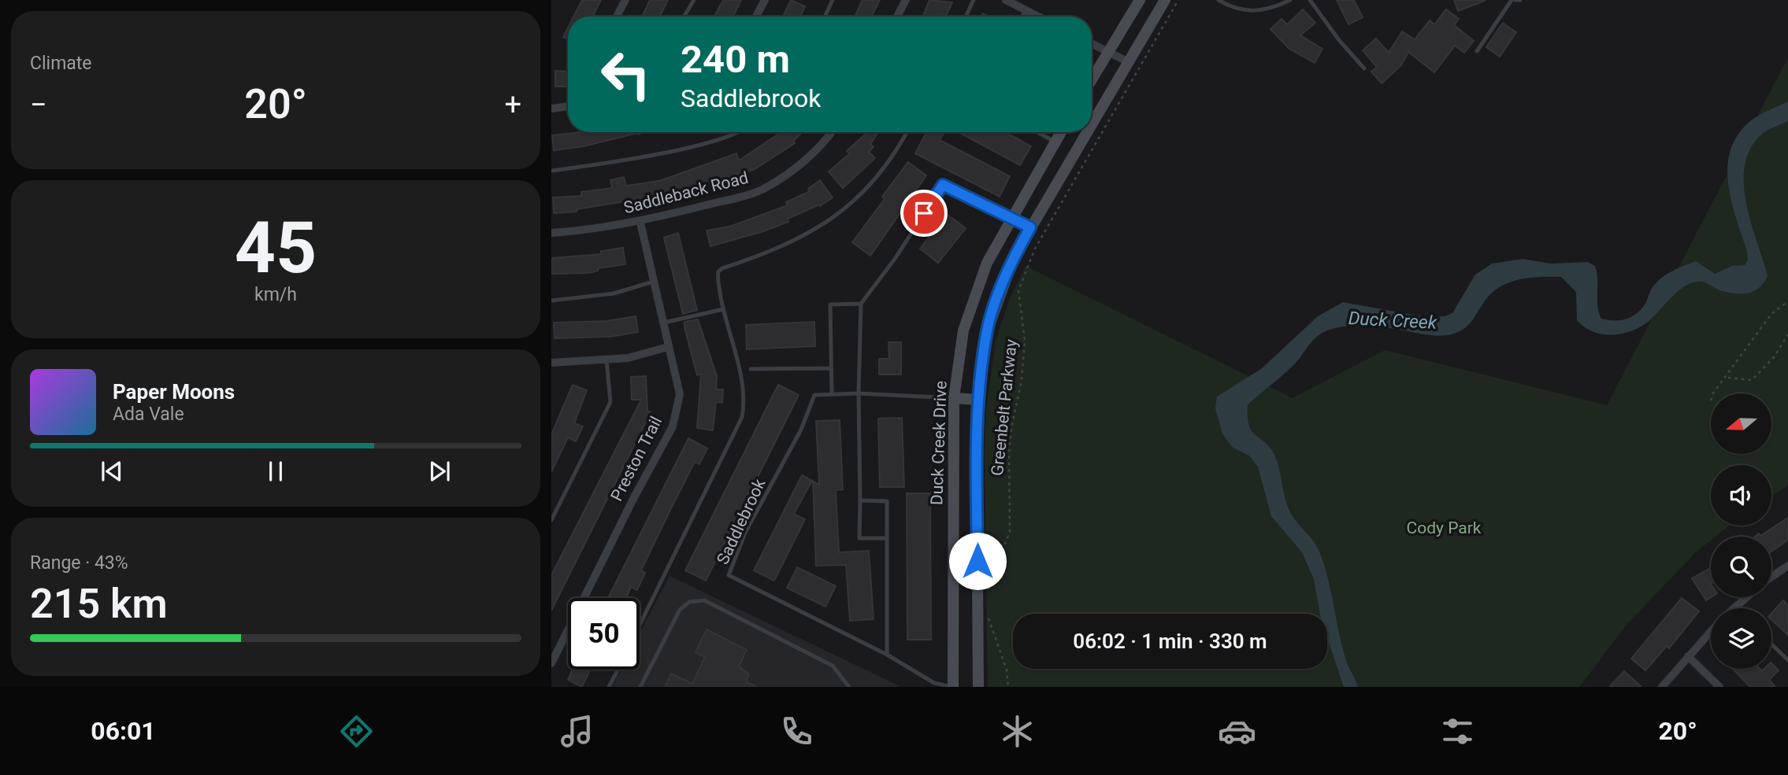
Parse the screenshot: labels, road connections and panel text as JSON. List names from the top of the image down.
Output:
{
  "streets": {
    "main road": ["Duck Creek Drive"],
    "street": ["Saddleback Road", "Preston Trail"],
    "lane": ["Saddlebrook"],
    "path": ["Greenbelt Parkway"]
  },
  "crossings": [
    ["Saddleback Road", "Preston Trail"],
    ["Duck Creek Drive", "Saddlebrook"]
  ],
  "water": ["Duck Creek"],
  "parks": ["Cody Park"],
  "north": "left",
  "page": {
    "tile": [
      "Climate",
      ["45", "km/h"],
      ["Range · 43%", "215 km"]
    ],
    "turn": ["240 m", "Saddlebrook"],
    "heat": ["−", "20°", "+"],
    "song": ["Paper Moons", "Ada Vale"],
    "limit": "50",
    "trip": "06:02 · 1 min · 330 m",
    "tabs": ["06:01", "20°"]
  }
}
